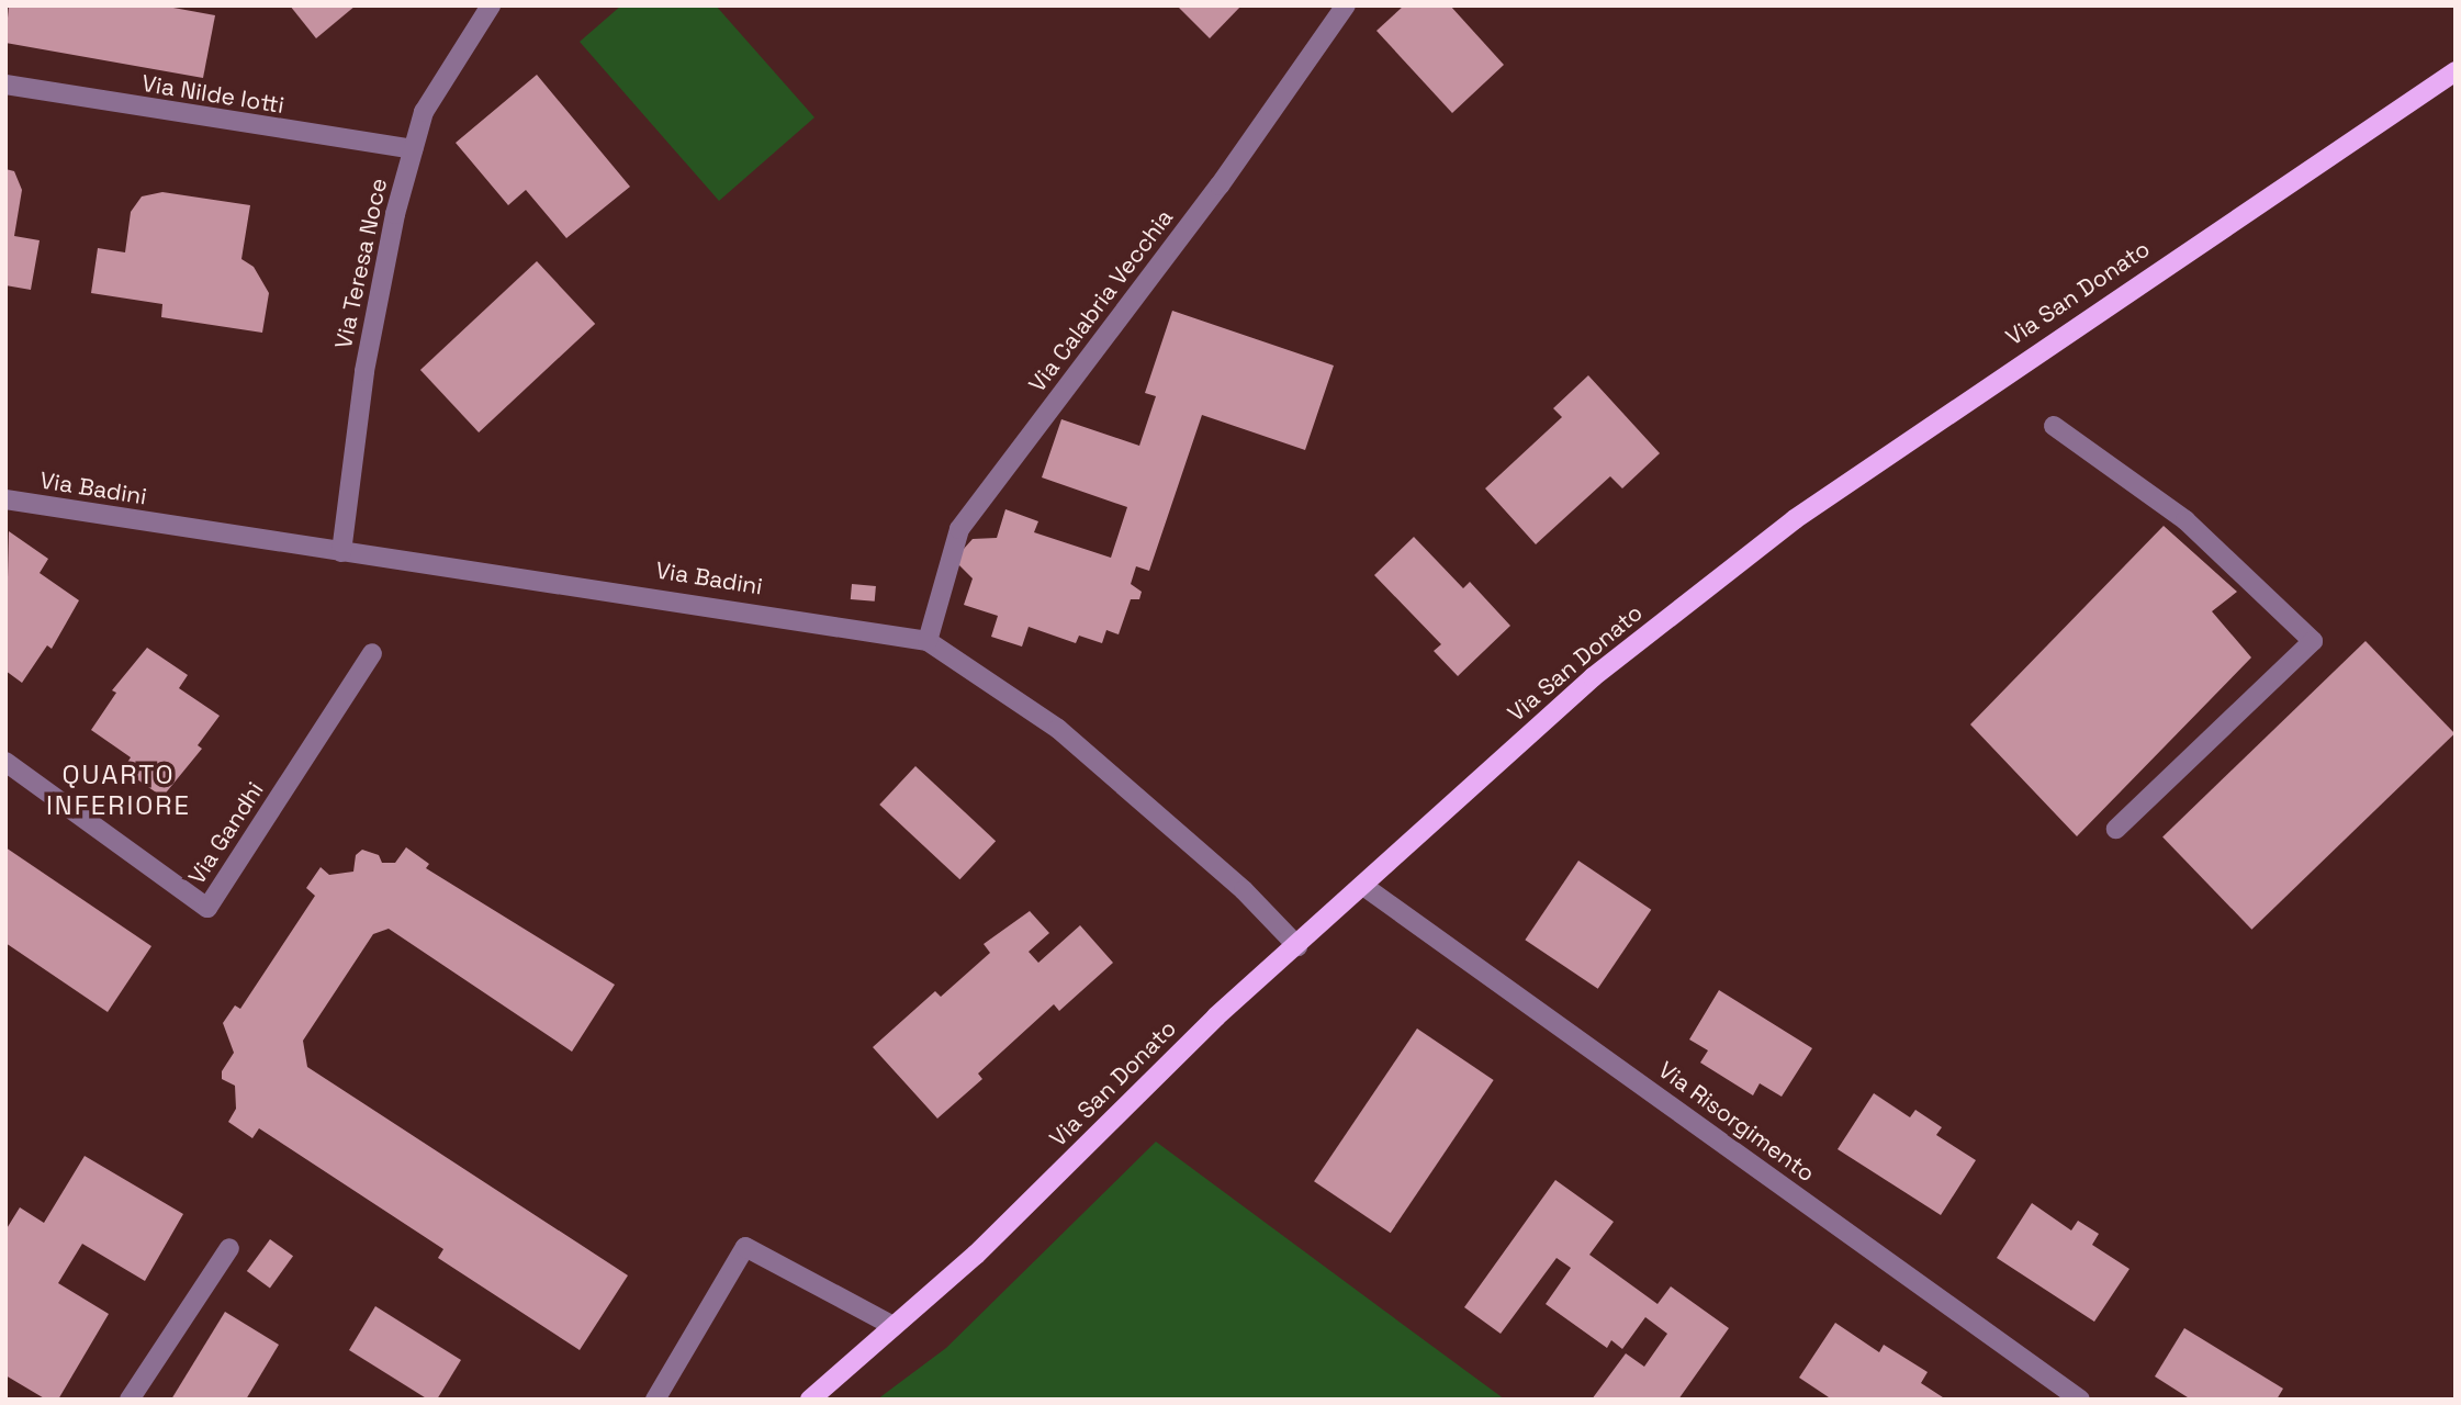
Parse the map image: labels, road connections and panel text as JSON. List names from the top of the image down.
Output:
{
  "streets": {
    "main road": ["Via San Donato"],
    "street": [
      "Via Nilde Iotti",
      "Via Teresa Noce",
      "Via Calabria Vecchia",
      "Via Badini",
      "Via Gandhi",
      "Via Risorgimento"
    ]
  },
  "crossings": [
    ["Via Nilde Iotti", "Via Teresa Noce"],
    ["Via Teresa Noce", "Via Badini"],
    ["Via San Donato", "Via Badini"],
    ["Via San Donato", "Via Risorgimento"],
    ["Via Calabria Vecchia", "Via Badini"]
  ],
  "districts": ["QUARTO INFERIORE"]
}
